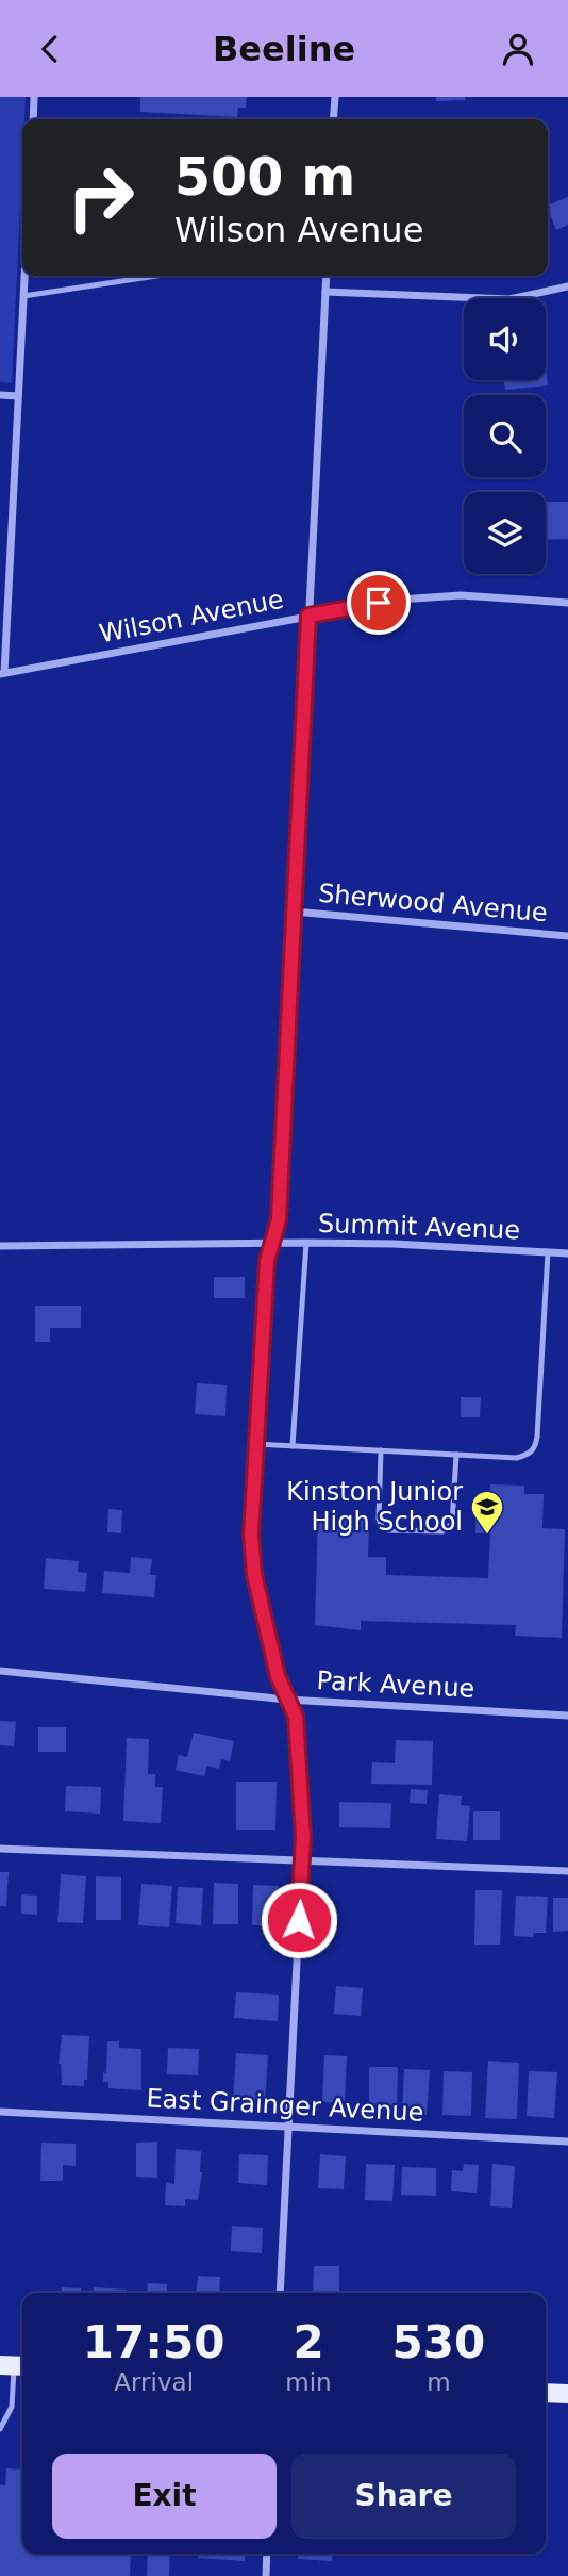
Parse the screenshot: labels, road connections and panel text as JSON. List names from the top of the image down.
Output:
{
  "streets": {
    "street": [
      "Wilson Avenue",
      "Sherwood Avenue",
      "Summit Avenue",
      "Park Avenue",
      "East Grainger Avenue"
    ]
  },
  "places": {
    "school or university": ["Kinston Junior High School"]
  },
  "page": {
    "header": "Beeline",
    "turn": ["500 m", "Wilson Avenue"],
    "eta": [
      "17:50",
      "Arrival",
      "2",
      "min",
      "530",
      "m"
    ],
    "buttons": ["Exit", "Share"]
  }
}
